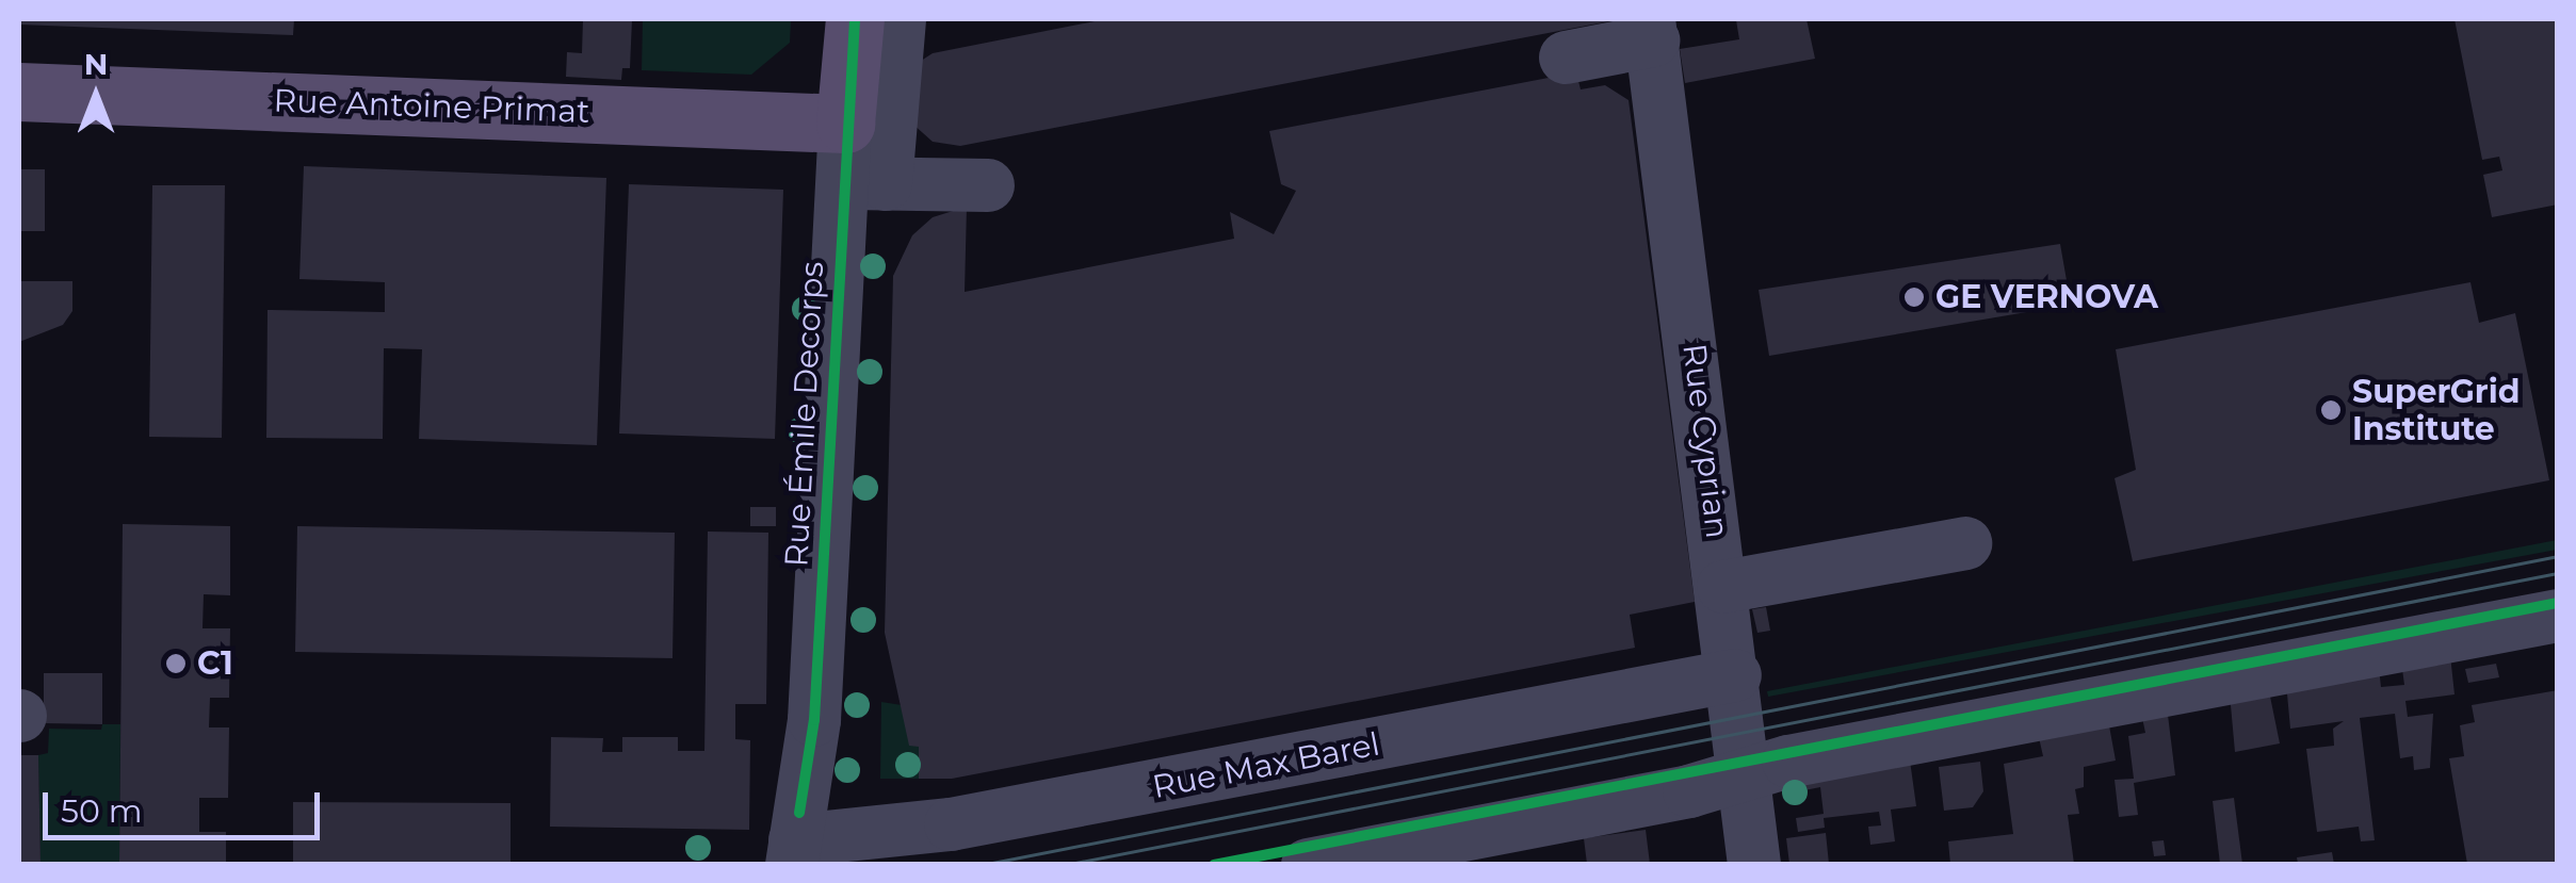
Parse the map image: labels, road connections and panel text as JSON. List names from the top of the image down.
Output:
{
  "streets": {
    "main road": ["Rue Antoine Primat", "Rue Émile Decorps"],
    "street": ["Rue Cyprian", "Rue Max Barel"]
  },
  "crossings": [
    ["Rue Antoine Primat", "Rue Émile Decorps"],
    ["Rue Émile Decorps", "Rue Max Barel"],
    ["Rue Cyprian", "Rue Max Barel"]
  ],
  "places": ["GE VERNOVA", "SuperGrid Institute", "C1"],
  "scale_bar": "50 m",
  "north": "top"
}
